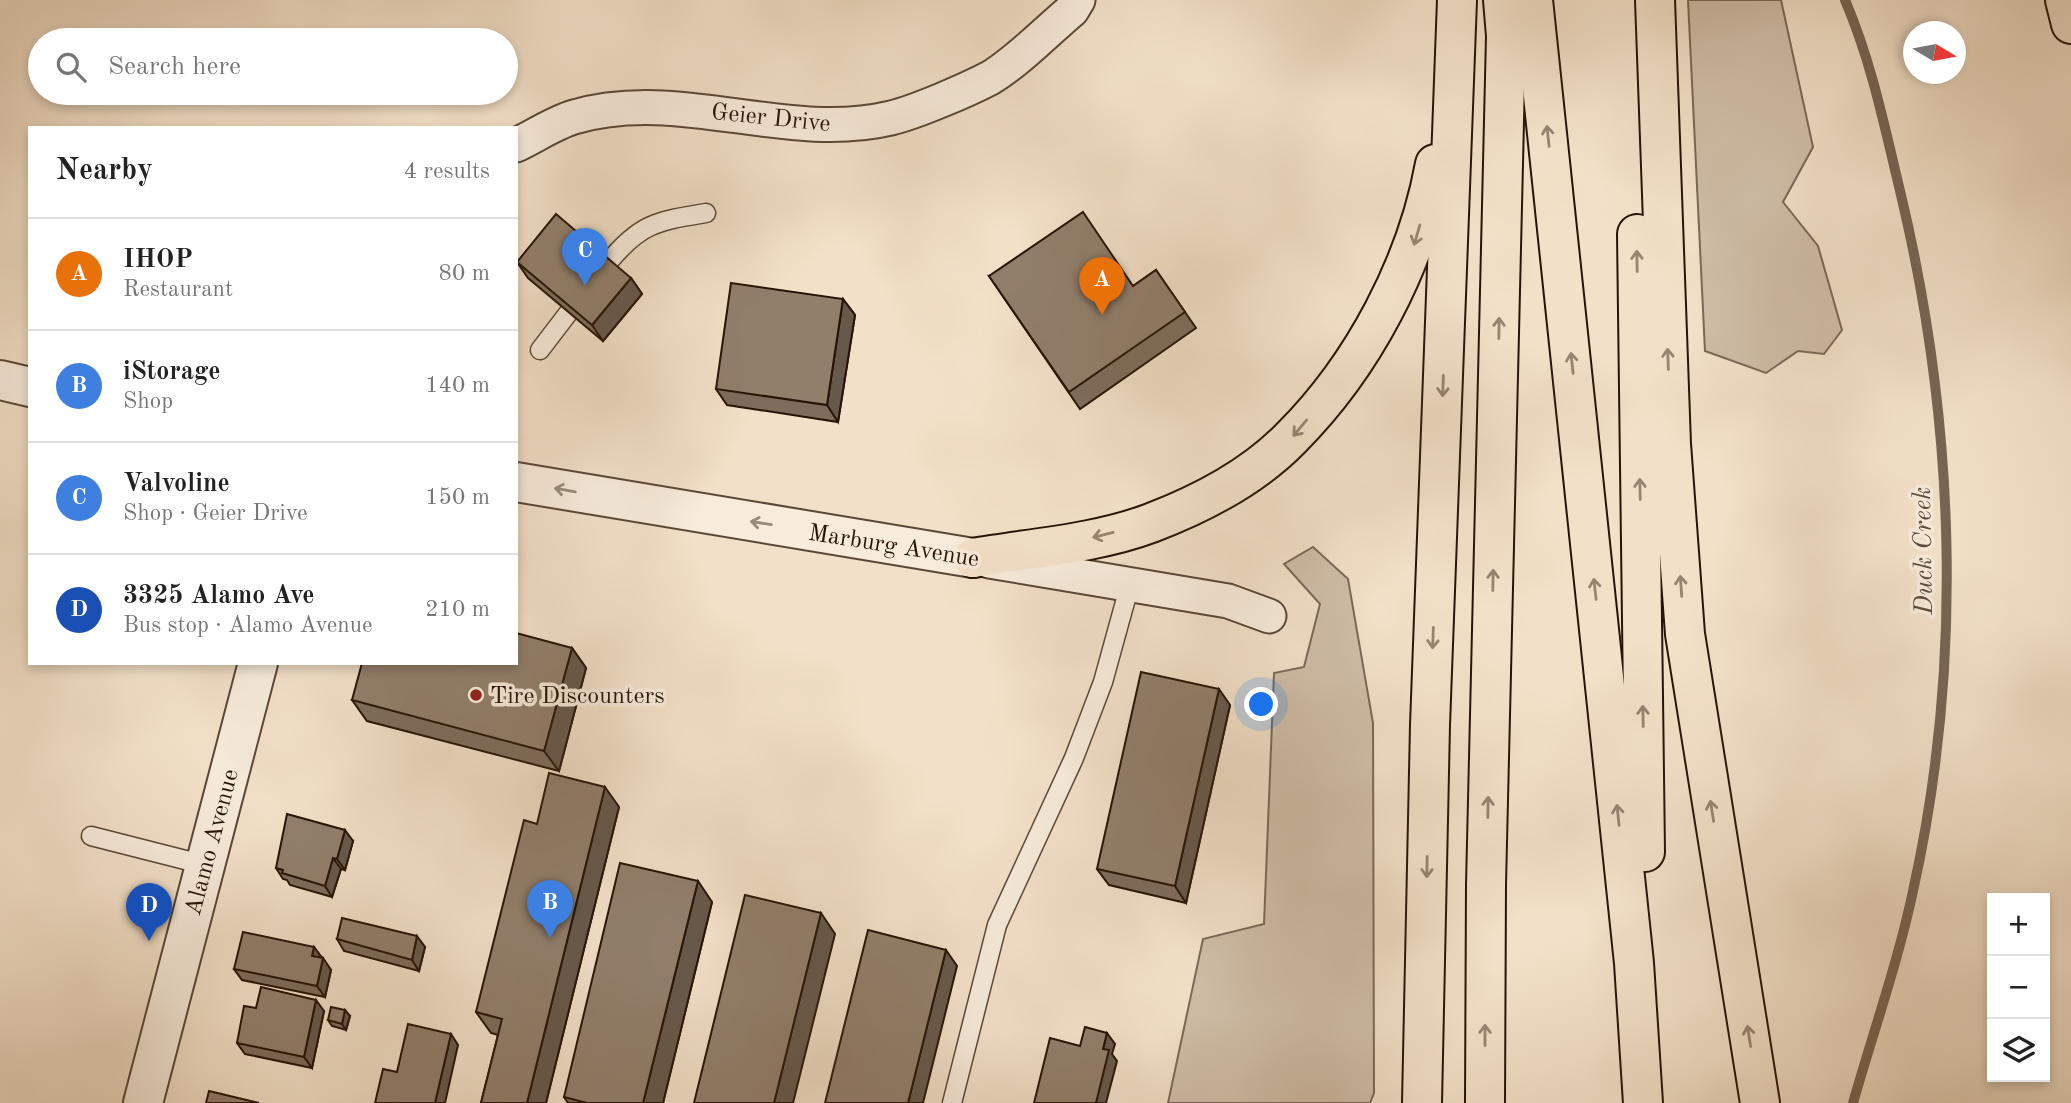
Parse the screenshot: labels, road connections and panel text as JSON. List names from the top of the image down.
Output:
{
  "streets": {
    "street": ["Geier Drive", "Marburg Avenue", "Alamo Avenue"]
  },
  "one_way": ["Marburg Avenue"],
  "water": ["Duck Creek"],
  "places": ["Tire Discounters"],
  "north": "right",
  "page": {
    "search": "Search here",
    "heading": ["Nearby", "4 results"],
    "list": [
      {
        "mark": "A",
        "name": "IHOP",
        "note": "Restaurant",
        "value": "80 m"
      },
      {
        "mark": "B",
        "name": "iStorage",
        "note": "Shop",
        "value": "140 m"
      },
      {
        "mark": "C",
        "name": "Valvoline",
        "note": "Shop · Geier Drive",
        "value": "150 m"
      },
      {
        "mark": "D",
        "name": "3325 Alamo Ave",
        "note": "Bus stop · Alamo Avenue",
        "value": "210 m"
      }
    ],
    "pins": [
      "C",
      "A",
      "B",
      "D"
    ],
    "map_buttons": ["+", "−"]
  }
}
